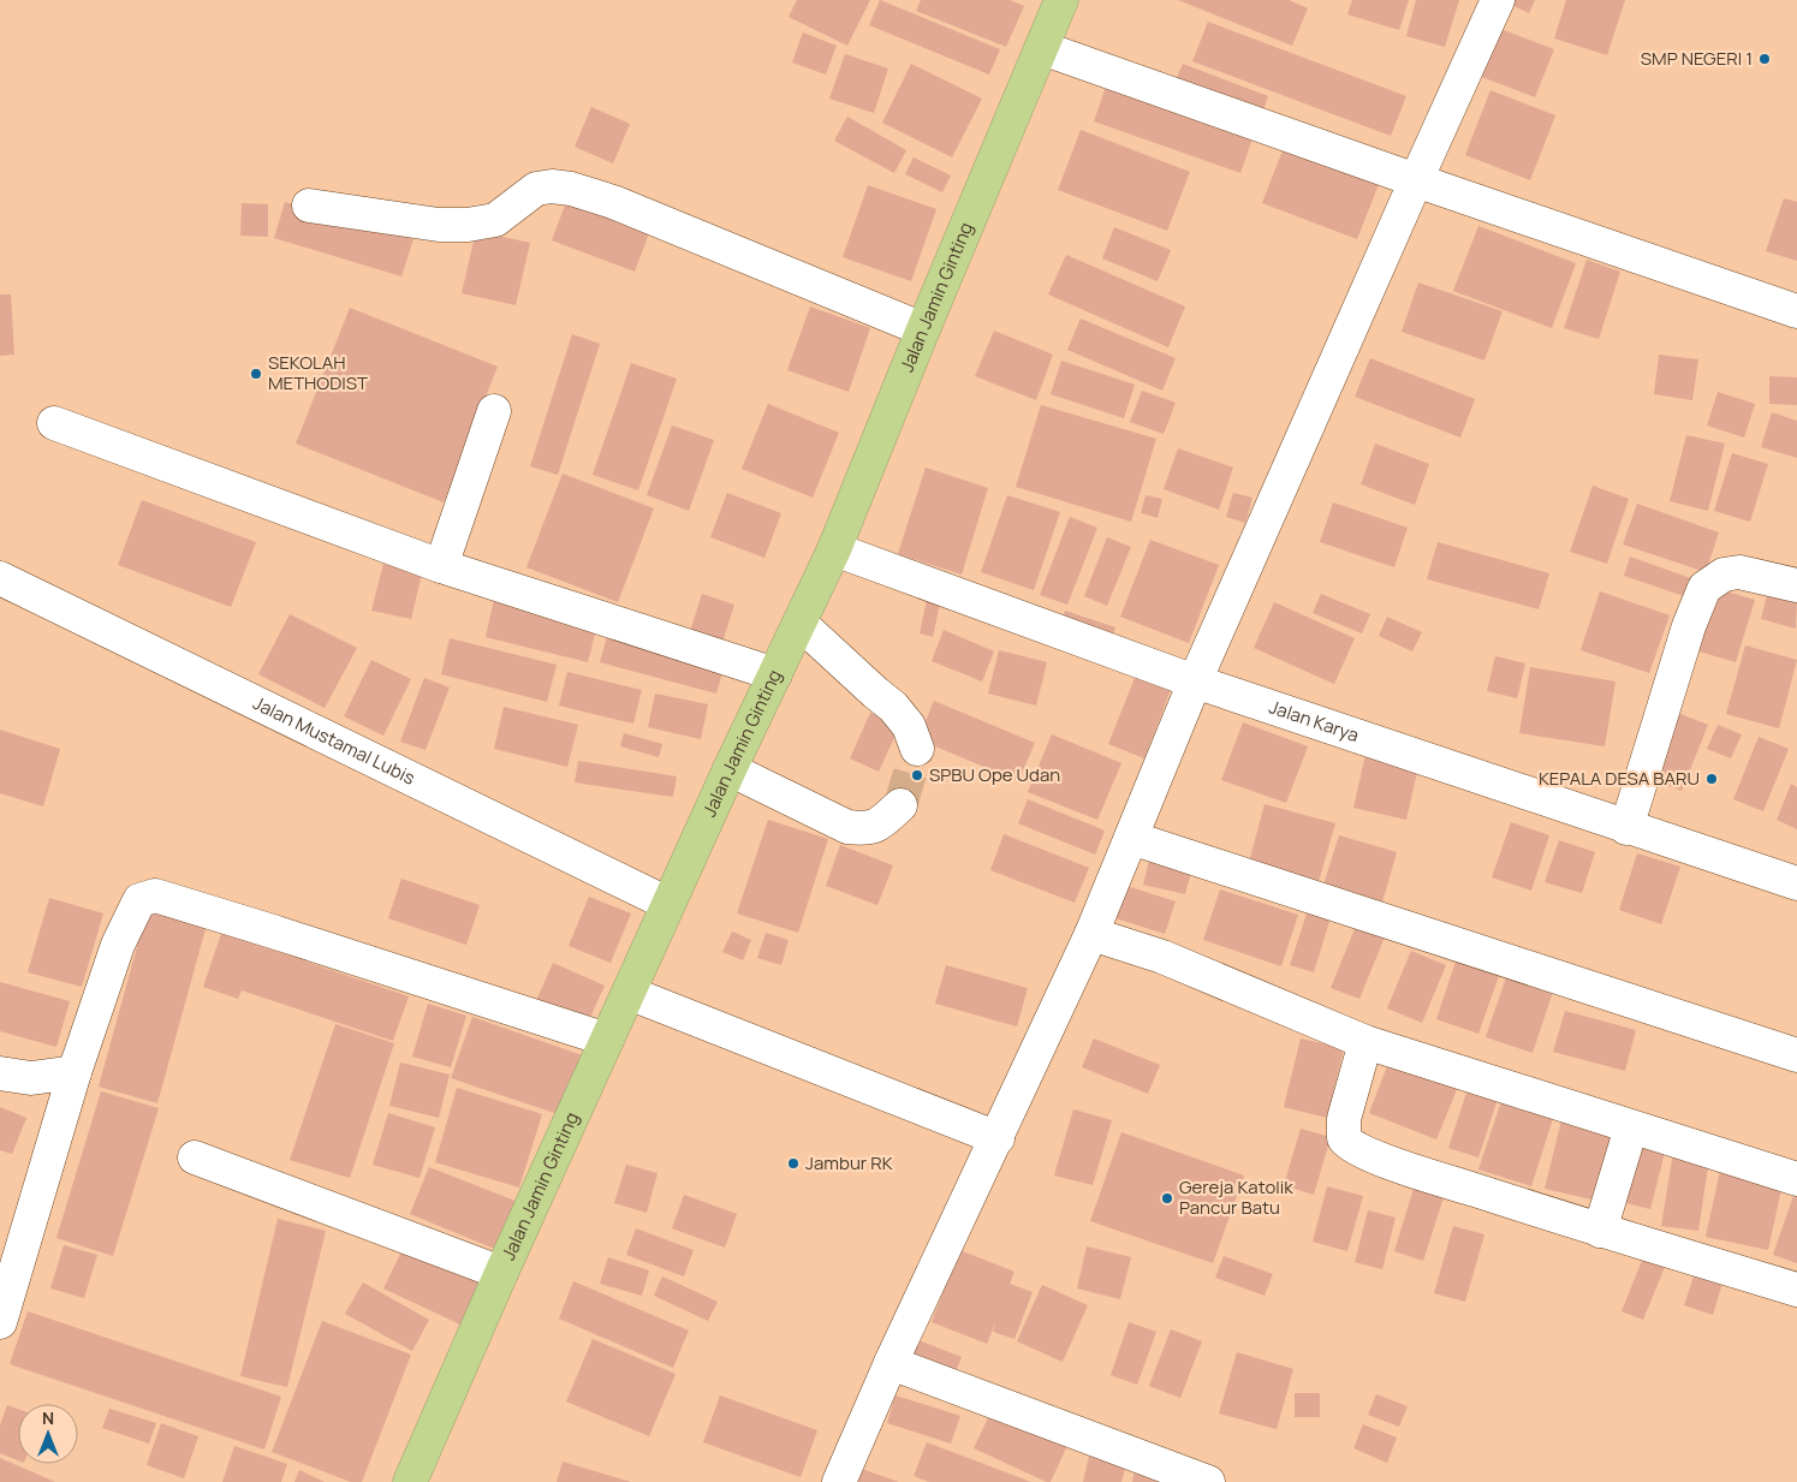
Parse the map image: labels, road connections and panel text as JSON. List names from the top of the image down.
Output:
{
  "streets": {
    "highway": ["Jalan Jamin Ginting"],
    "street": ["Jalan Karya", "Jalan Mustamal Lubis"]
  },
  "crossings": [
    ["Jalan Jamin Ginting", "Jalan Karya"],
    ["Jalan Jamin Ginting", "Jalan Mustamal Lubis"]
  ],
  "places": [
    "SMP NEGERI 1",
    "SEKOLAH METHODIST",
    "SPBU Ope Udan",
    "KEPALA DESA BARU",
    "Jambur RK",
    "Gereja Katolik Pancur Batu"
  ],
  "north": "top"
}
